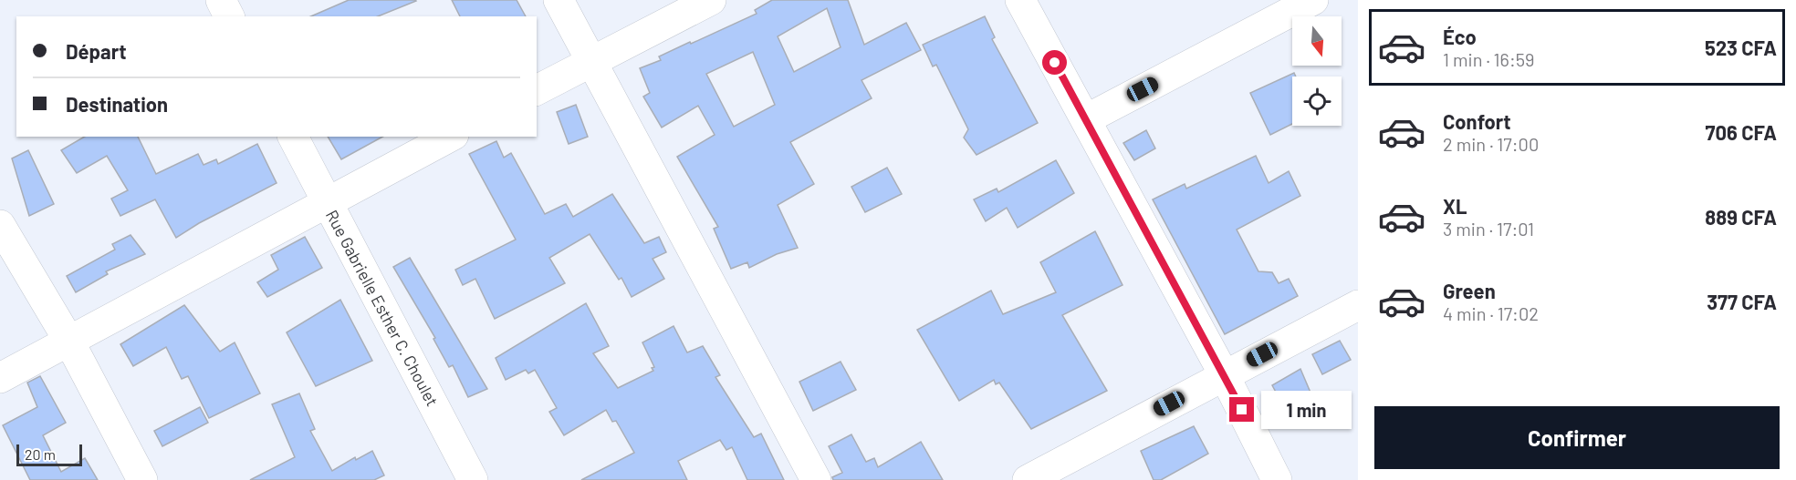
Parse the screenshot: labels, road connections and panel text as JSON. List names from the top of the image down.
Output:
{
  "streets": {
    "street": ["Rue Gabrielle Esther C. Choulet"]
  },
  "scale_bar": "20 m",
  "north": "bottom",
  "page": {
    "list": [
      {
        "name": "Éco",
        "note": "1 min · 16:59",
        "value": "523 CFA"
      },
      {
        "name": "Confort",
        "note": "2 min · 17:00",
        "value": "706 CFA"
      },
      {
        "name": "XL",
        "note": "3 min · 17:01",
        "value": "889 CFA"
      },
      {
        "name": "Green",
        "note": "4 min · 17:02",
        "value": "377 CFA"
      }
    ],
    "banner": ["Départ", "Destination"],
    "bubble": "1 min",
    "buttons": "Confirmer",
    "scale": "20 m"
  }
}
